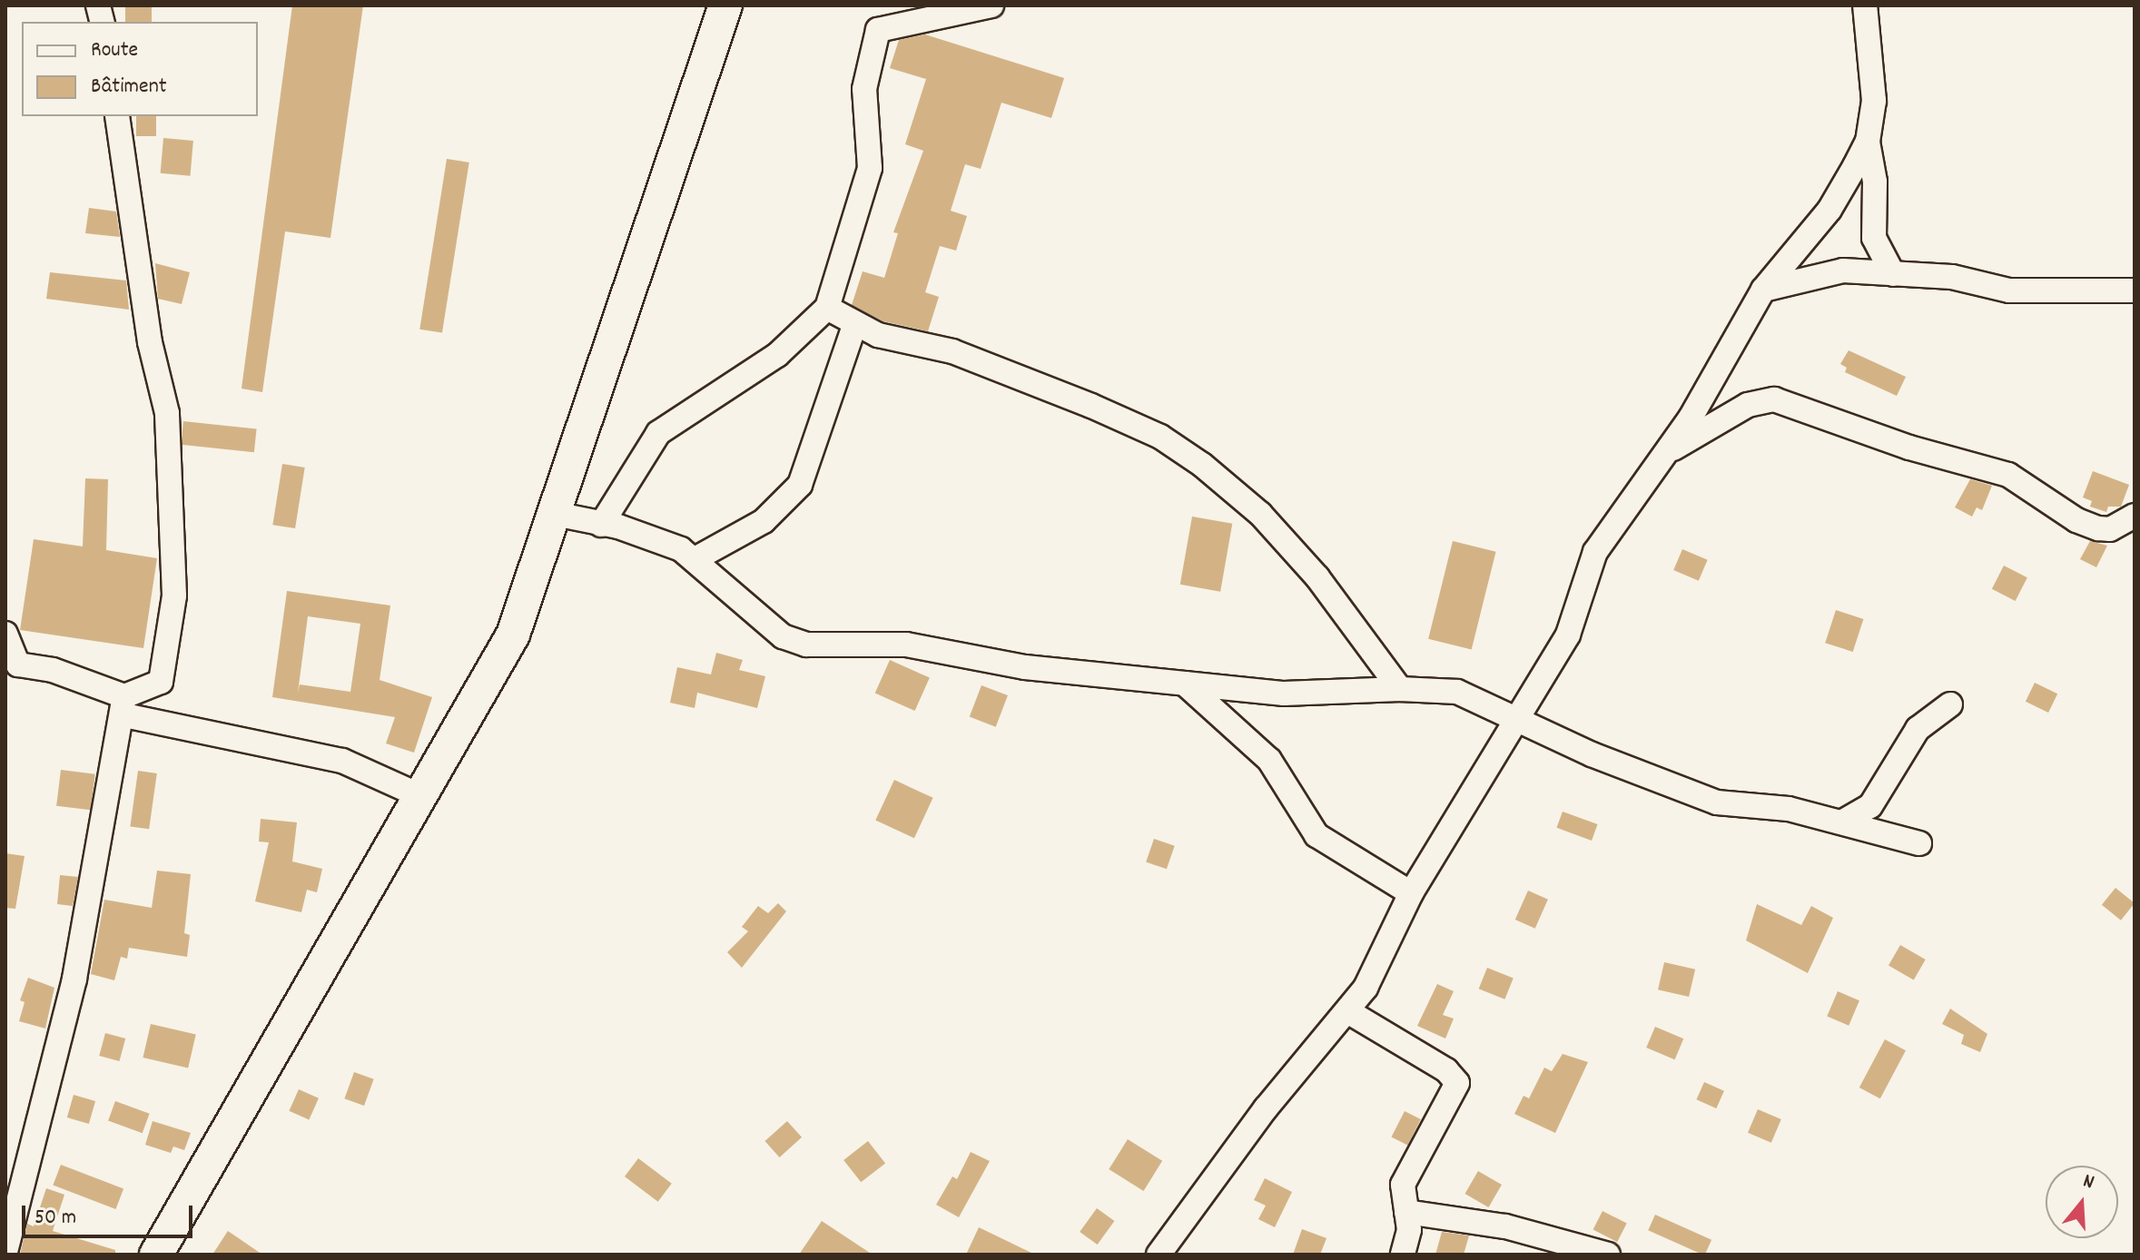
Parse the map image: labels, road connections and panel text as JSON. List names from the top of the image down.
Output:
{
  "legend": ["Route", "Bâtiment"],
  "scale_bar": "50 m",
  "north": "top"
}
